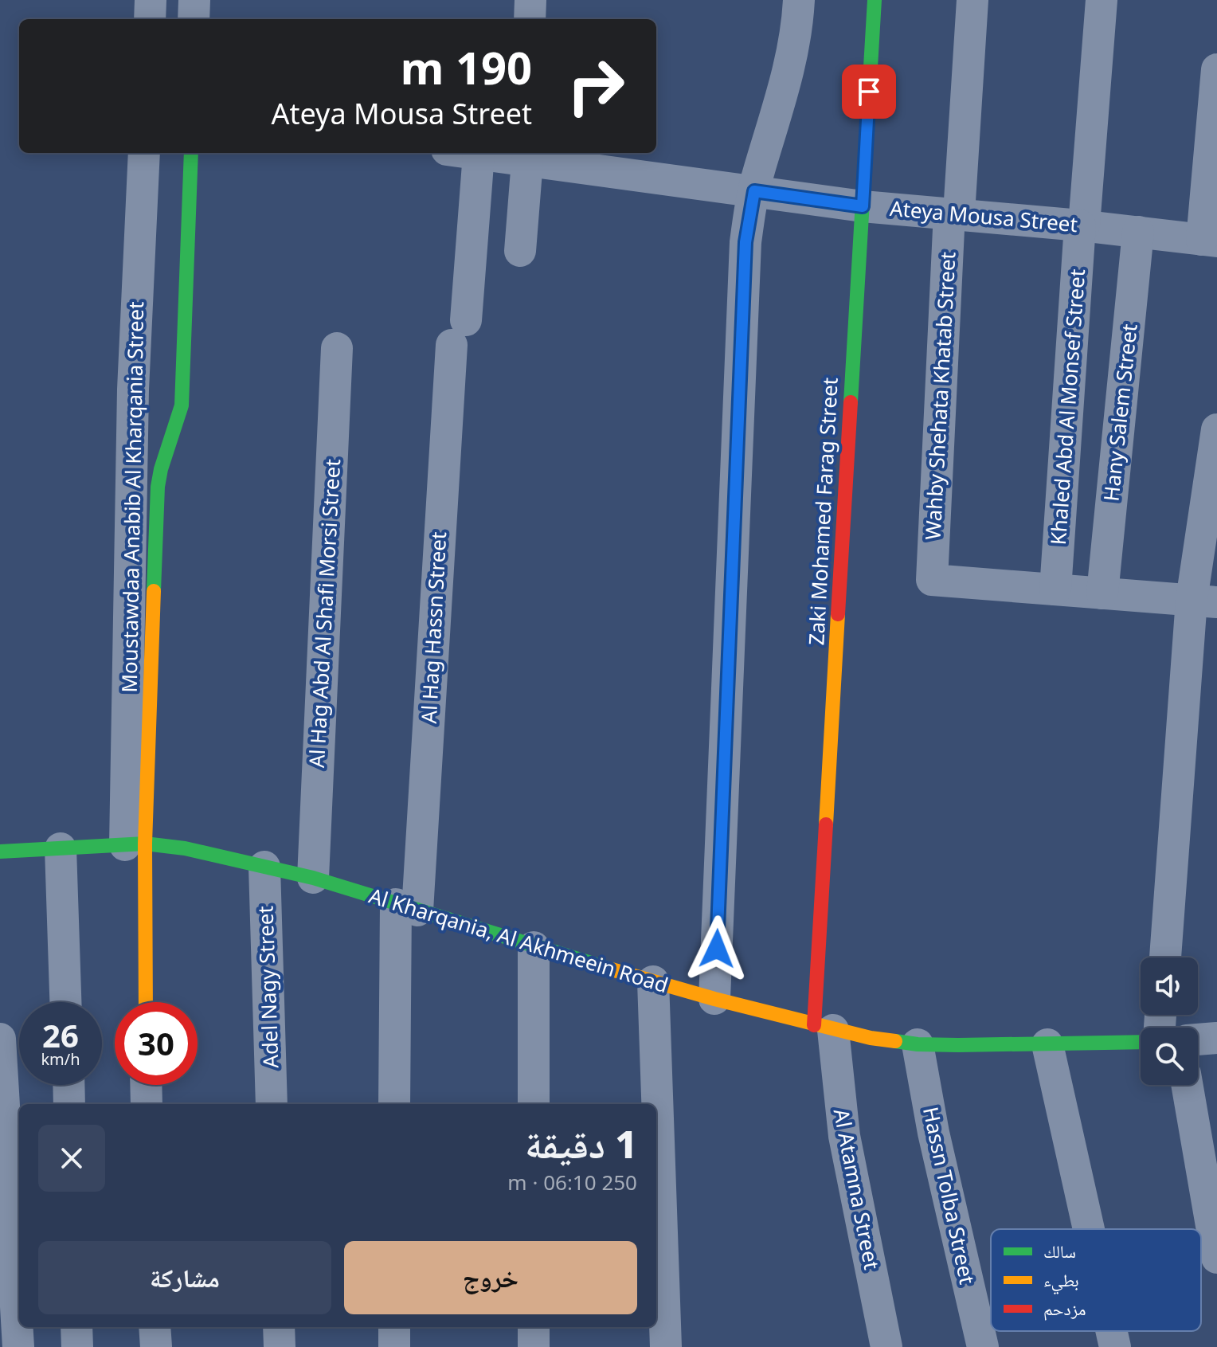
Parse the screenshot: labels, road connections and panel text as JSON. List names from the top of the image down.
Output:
{
  "streets": {
    "street": [
      "Ateya Mousa Street",
      "Wahby Shehata Khatab Street",
      "Khaled Abd Al Monsef Street",
      "Hany Salem Street",
      "Moustawdaa Anabib Al Kharqania Street",
      "Zaki Mohamed Farag Street",
      "Al Hag Abd Al Shafi Morsi Street",
      "Al Hag Hassn Street",
      "Al Kharqania, Al Akhmeein Road",
      "Adel Nagy Street",
      "Al Atamna Street",
      "Hassn Tolba Street"
    ]
  },
  "crossings": [
    ["Ateya Mousa Street", "Wahby Shehata Khatab Street"],
    ["Ateya Mousa Street", "Khaled Abd Al Monsef Street"],
    ["Ateya Mousa Street", "Hany Salem Street"],
    ["Ateya Mousa Street", "Zaki Mohamed Farag Street"],
    ["Ateya Mousa Street", "Al Hag Hassn Street"],
    ["Wahby Shehata Khatab Street", "Khaled Abd Al Monsef Street"],
    ["Moustawdaa Anabib Al Kharqania Street", "Al Kharqania, Al Akhmeein Road"],
    ["Zaki Mohamed Farag Street", "Al Kharqania, Al Akhmeein Road"],
    ["Zaki Mohamed Farag Street", "Al Atamna Street"],
    ["Al Hag Abd Al Shafi Morsi Street", "Al Kharqania, Al Akhmeein Road"],
    ["Al Hag Hassn Street", "Al Kharqania, Al Akhmeein Road"],
    ["Al Kharqania, Al Akhmeein Road", "Adel Nagy Street"],
    ["Al Kharqania, Al Akhmeein Road", "Al Atamna Street"],
    ["Al Kharqania, Al Akhmeein Road", "Hassn Tolba Street"]
  ],
  "legend": ["سالك", "بطيء", "مزدحم"],
  "page": {
    "turn": ["190 m", "Ateya Mousa Street"],
    "speed": "26 km/h",
    "limit": "30",
    "heading": ["1 دقيقة", "250 m · 06:10"],
    "buttons": ["خروج", "مشاركة"]
  }
}
